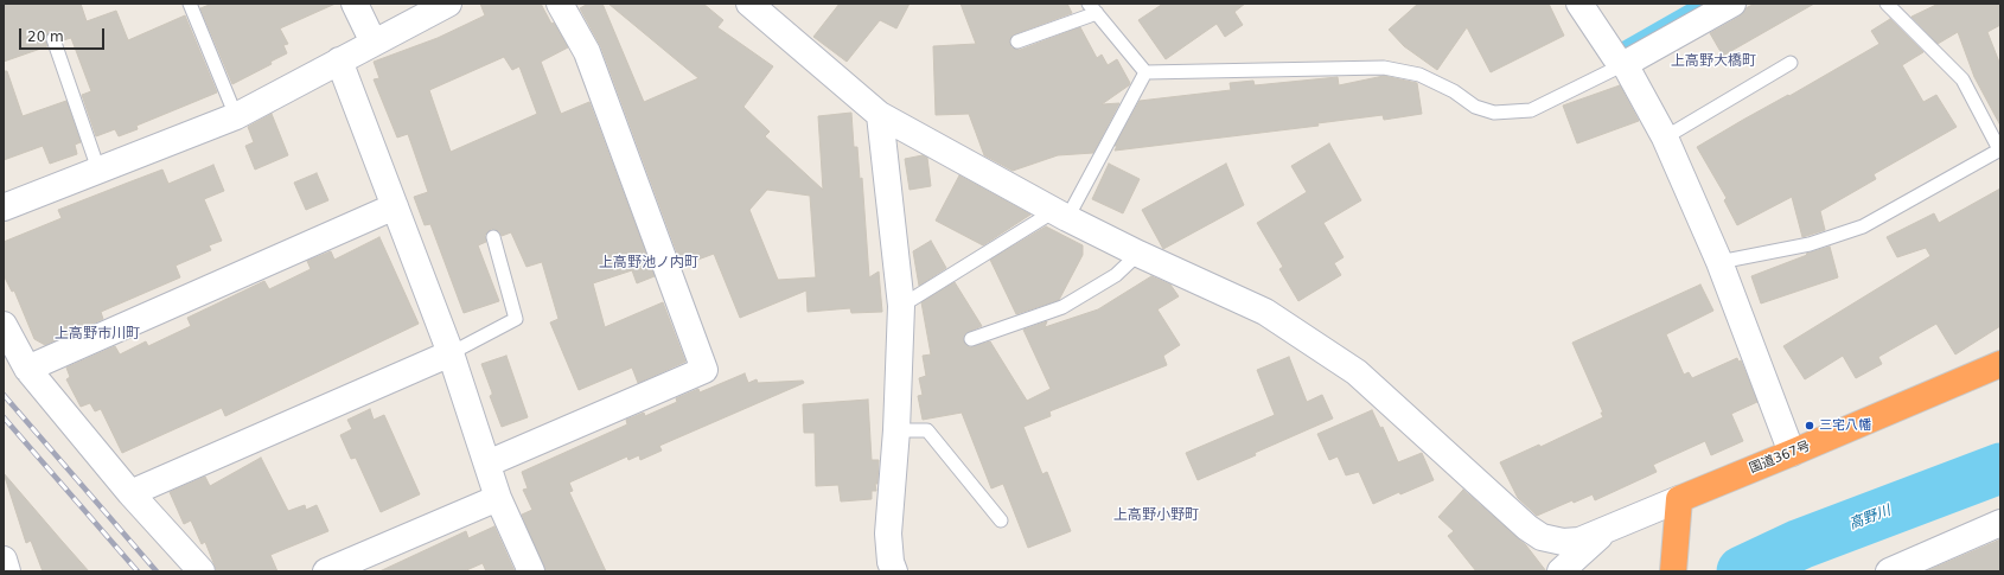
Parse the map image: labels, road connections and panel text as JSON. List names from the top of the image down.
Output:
{
  "streets": {
    "highway": ["国道367号"]
  },
  "districts": [
    "上高野大橋町",
    "上高野池ノ内町",
    "上高野市川町",
    "上高野小野町"
  ],
  "water": ["高野川"],
  "places": ["三宅八幡"],
  "scale_bar": "20 m"
}
